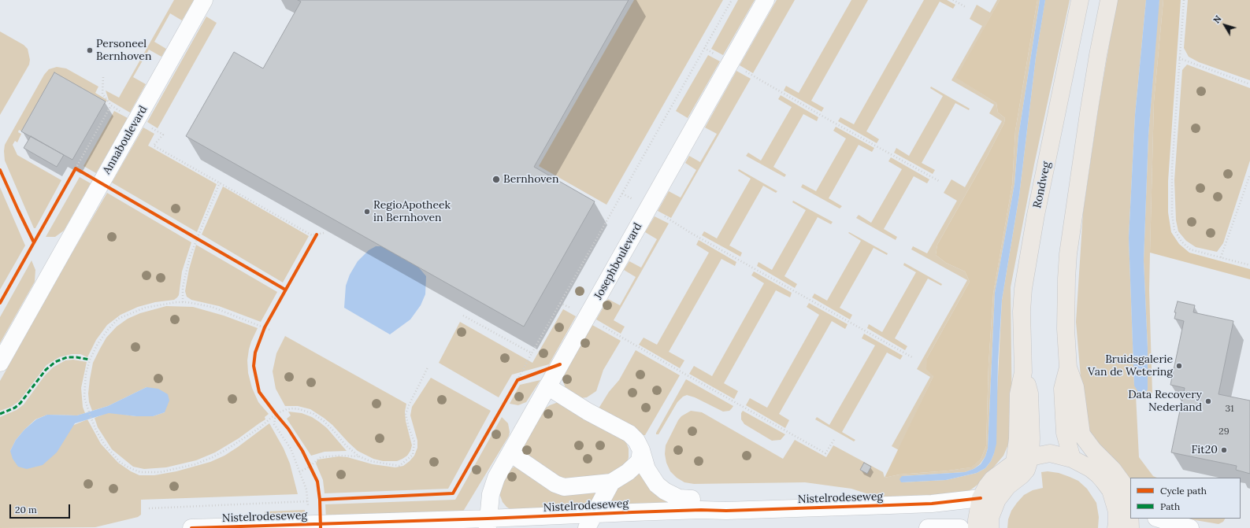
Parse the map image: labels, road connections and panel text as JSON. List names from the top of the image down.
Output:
{
  "streets": {
    "main road": ["Rondweg"],
    "street": ["Annaboulevard", "Josephboulevard", "Nistelrodeseweg"]
  },
  "crossings": [
    ["Josephboulevard", "Nistelrodeseweg"]
  ],
  "places": [
    "Personeel Bernhoven",
    "Bernhoven",
    "RegioApotheek in Bernhoven",
    "Bruidsgalerie Van de Wetering",
    "Data Recovery Nederland",
    "Fit20"
  ],
  "house_numbers": ["31", "29"],
  "legend": ["Cycle path", "Path"],
  "scale_bar": "20 m",
  "north": "top left"
}
